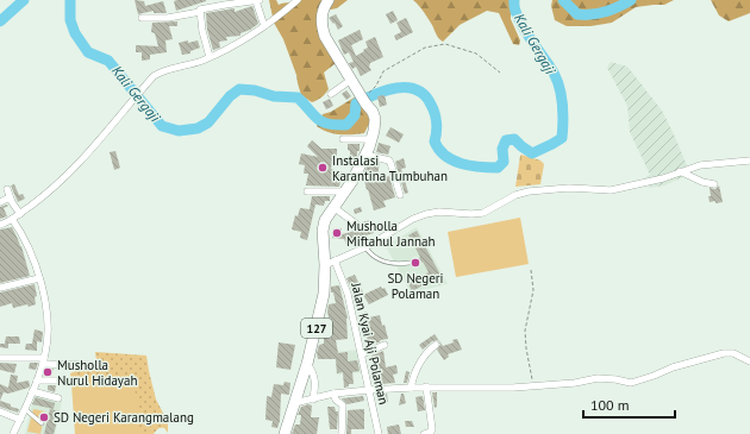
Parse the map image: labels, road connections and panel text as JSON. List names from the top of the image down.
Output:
{
  "streets": {
    "main road": ["127"],
    "street": ["Jalan Kyai Aji Polaman"]
  },
  "crossings": [
    ["127", "Jalan Kyai Aji Polaman"]
  ],
  "water": ["Kali Gergaji"],
  "places": [
    "Instalasi Karantina Tumbuhan",
    "Musholla Miftahul Jannah",
    "SD Negeri Polaman",
    "Musholla Nurul Hidayah",
    "SD Negeri Karangmalang"
  ],
  "scale_bar": "100 m"
}
